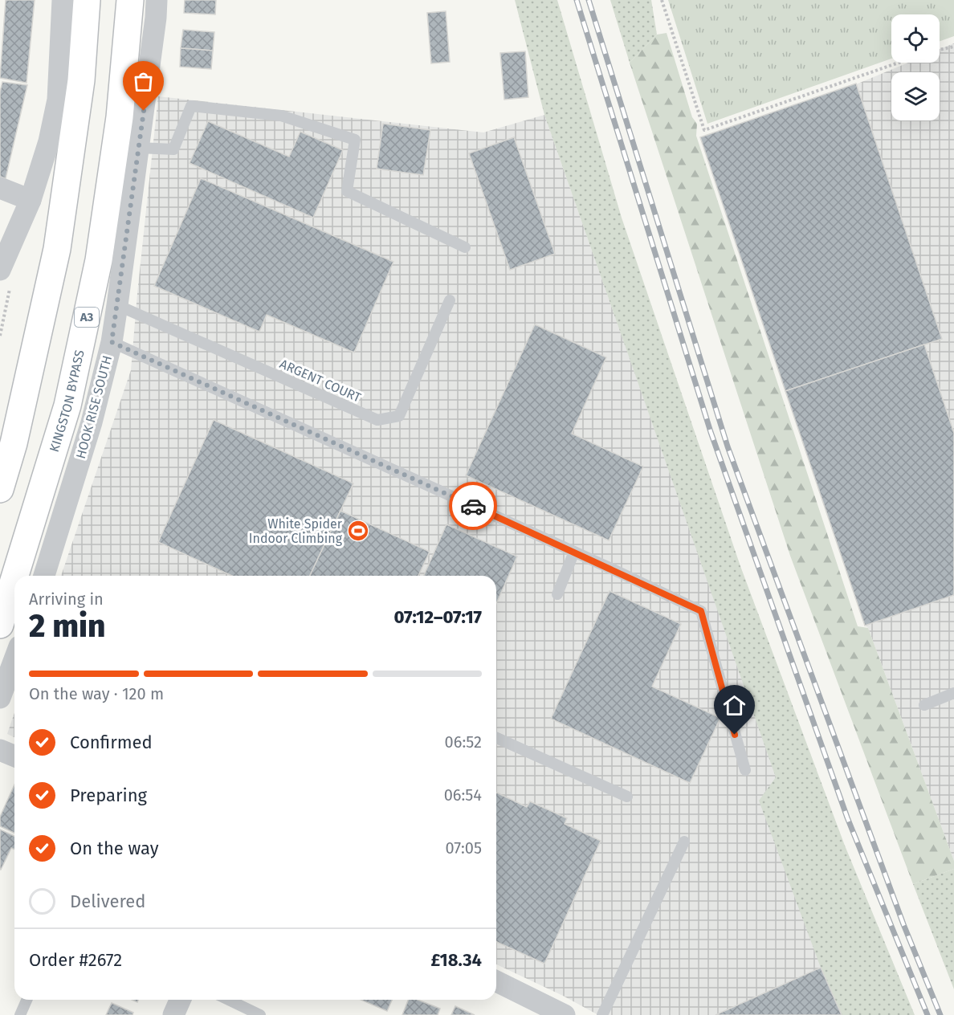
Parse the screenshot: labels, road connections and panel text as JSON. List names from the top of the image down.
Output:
{
  "streets": {
    "highway": ["A3", "KINGSTON BYPASS"],
    "street": ["HOOK RISE SOUTH"],
    "lane": ["ARGENT COURT"]
  },
  "crossings": [
    ["ARGENT COURT", "HOOK RISE SOUTH"]
  ],
  "places": {
    "sports": ["White Spider Indoor Climbing"]
  },
  "page": {
    "heading": ["2 min", "Arriving in", "07:12–07:17"],
    "panel": ["Order #2672", "£18.34"],
    "bar": "On the way · 120 m",
    "list": [
      ["Confirmed", "06:52"],
      ["Preparing", "06:54"],
      ["On the way", "07:05"],
      "Delivered"
    ]
  }
}
